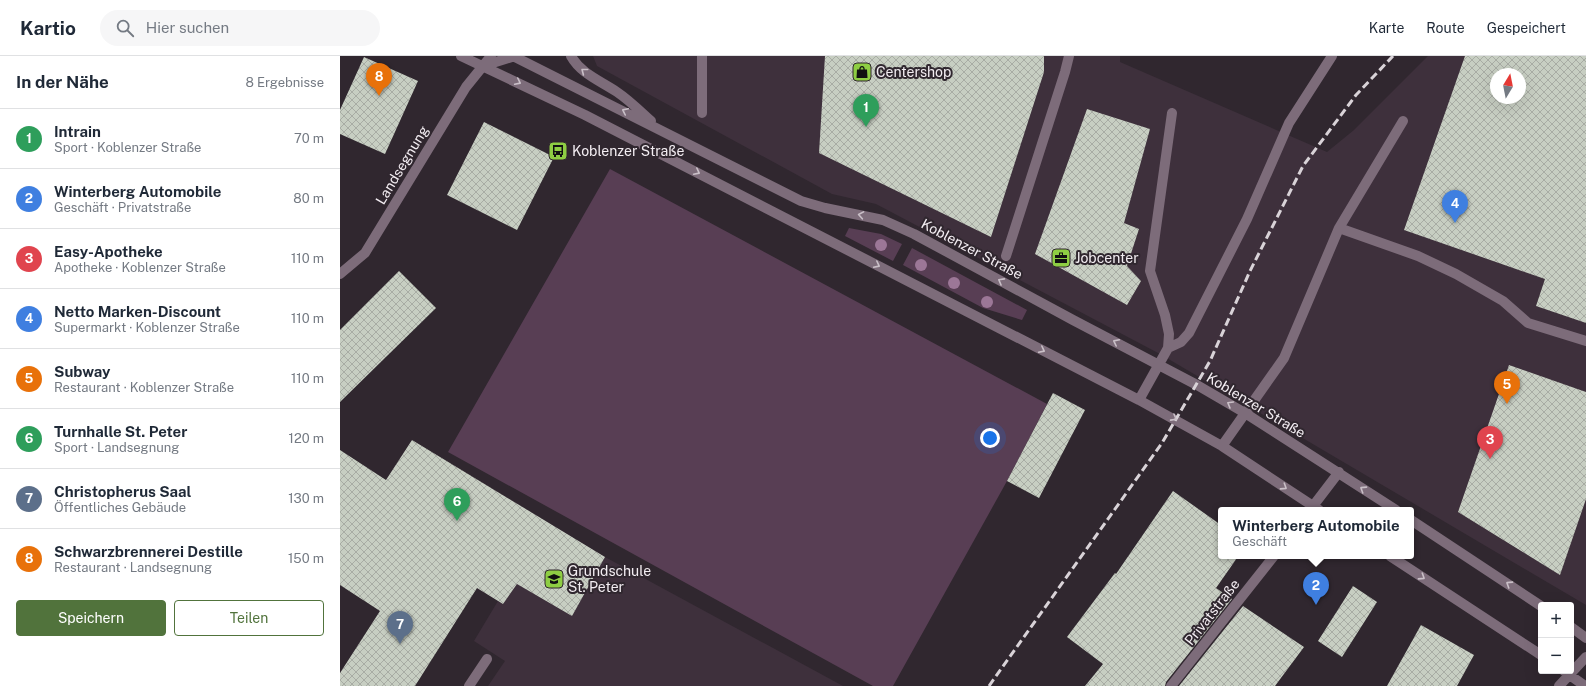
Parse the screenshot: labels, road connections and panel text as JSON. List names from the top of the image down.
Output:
{
  "streets": {
    "street": ["Landsegnung", "Koblenzer Straße", "Privatstraße"]
  },
  "places": {
    "shop": ["Centershop"],
    "bus stop": ["Koblenzer Straße"],
    "office": ["Jobcenter"],
    "school or university": ["Grundschule St. Peter"]
  },
  "north": "top",
  "page": {
    "header": "Kartio",
    "search": "Hier suchen",
    "nav": ["Karte", "Route", "Gespeichert"],
    "heading": ["In der Nähe", "8 Ergebnisse"],
    "pins": [
      "8",
      "1",
      "4",
      "5",
      "3",
      "6",
      "2",
      "7"
    ],
    "list": [
      {
        "mark": "1",
        "name": "Intrain",
        "note": "Sport · Koblenzer Straße",
        "value": "70 m"
      },
      {
        "mark": "2",
        "name": "Winterberg Automobile",
        "note": "Geschäft · Privatstraße",
        "value": "80 m"
      },
      {
        "mark": "3",
        "name": "Easy-Apotheke",
        "note": "Apotheke · Koblenzer Straße",
        "value": "110 m"
      },
      {
        "mark": "4",
        "name": "Netto Marken-Discount",
        "note": "Supermarkt · Koblenzer Straße",
        "value": "110 m"
      },
      {
        "mark": "5",
        "name": "Subway",
        "note": "Restaurant · Koblenzer Straße",
        "value": "110 m"
      },
      {
        "mark": "6",
        "name": "Turnhalle St. Peter",
        "note": "Sport · Landsegnung",
        "value": "120 m"
      },
      {
        "mark": "7",
        "name": "Christopherus Saal",
        "note": "Öffentliches Gebäude",
        "value": "130 m"
      },
      {
        "mark": "8",
        "name": "Schwarzbrennerei Destille",
        "note": "Restaurant · Landsegnung",
        "value": "150 m"
      }
    ],
    "popup": ["Winterberg Automobile", "Geschäft"],
    "buttons": ["Speichern", "Teilen"],
    "map_buttons": ["+", "−"]
  }
}
